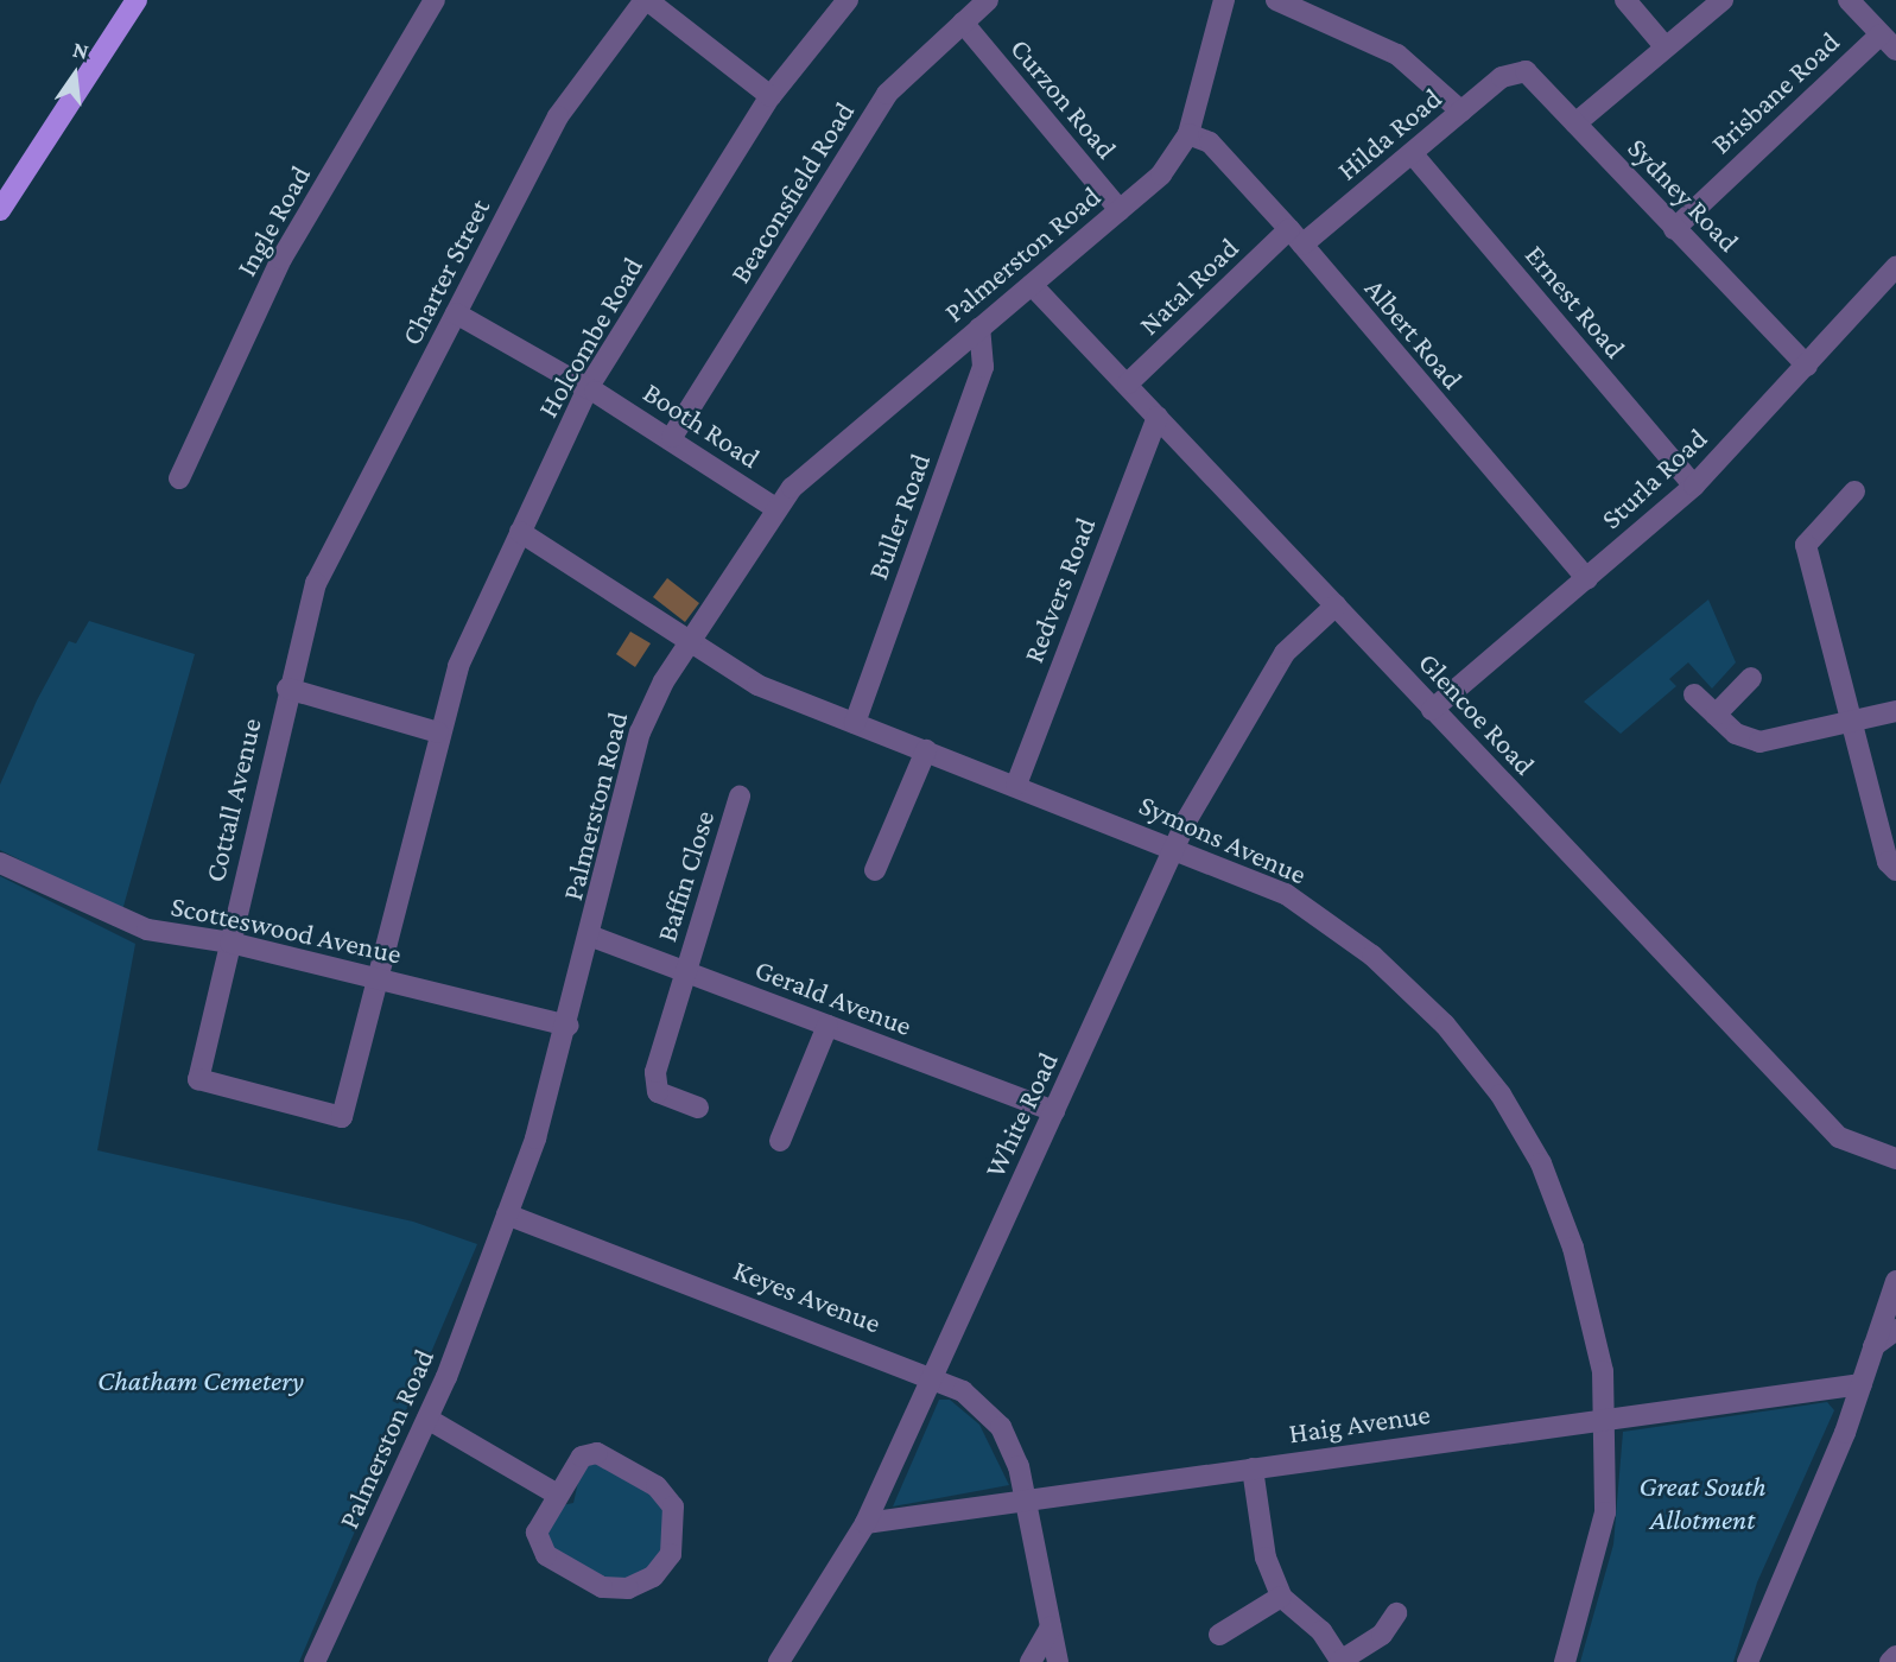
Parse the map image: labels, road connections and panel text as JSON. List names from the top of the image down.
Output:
{
  "streets": {
    "street": [
      "Brisbane Road",
      "Curzon Road",
      "Hilda Road",
      "Beaconsfield Road",
      "Sydney Road",
      "Ingle Road",
      "Palmerston Road",
      "Charter Street",
      "Natal Road",
      "Ernest Road",
      "Albert Road",
      "Holcombe Road",
      "Booth Road",
      "Sturla Road",
      "Buller Road",
      "Redvers Road",
      "Glencoe Road",
      "Cottall Avenue",
      "Symons Avenue",
      "Baffin Close",
      "Scotteswood Avenue",
      "Gerald Avenue",
      "White Road",
      "Keyes Avenue",
      "Haig Avenue"
    ]
  },
  "crossings": [
    ["Brisbane Road", "Sydney Road"],
    ["Curzon Road", "Beaconsfield Road"],
    ["Curzon Road", "Palmerston Road"],
    ["Hilda Road", "Sydney Road"],
    ["Hilda Road", "Natal Road"],
    ["Hilda Road", "Ernest Road"],
    ["Hilda Road", "Albert Road"],
    ["Beaconsfield Road", "Booth Road"],
    ["Sydney Road", "Sturla Road"],
    ["Palmerston Road", "Albert Road"],
    ["Palmerston Road", "Booth Road"],
    ["Palmerston Road", "Buller Road"],
    ["Palmerston Road", "Glencoe Road"],
    ["Palmerston Road", "Symons Avenue"],
    ["Palmerston Road", "Scotteswood Avenue"],
    ["Palmerston Road", "Gerald Avenue"],
    ["Palmerston Road", "Keyes Avenue"],
    ["Charter Street", "Booth Road"],
    ["Charter Street", "Cottall Avenue"],
    ["Natal Road", "Albert Road"],
    ["Natal Road", "Glencoe Road"],
    ["Ernest Road", "Sturla Road"],
    ["Albert Road", "Sturla Road"],
    ["Holcombe Road", "Booth Road"],
    ["Holcombe Road", "Cottall Avenue"],
    ["Holcombe Road", "Symons Avenue"],
    ["Holcombe Road", "Scotteswood Avenue"],
    ["Sturla Road", "Glencoe Road"],
    ["Buller Road", "Symons Avenue"],
    ["Redvers Road", "Glencoe Road"],
    ["Redvers Road", "Symons Avenue"],
    ["Glencoe Road", "White Road"],
    ["Cottall Avenue", "Scotteswood Avenue"],
    ["Symons Avenue", "White Road"],
    ["Symons Avenue", "Haig Avenue"],
    ["Baffin Close", "Gerald Avenue"],
    ["Gerald Avenue", "White Road"],
    ["White Road", "Keyes Avenue"],
    ["White Road", "Haig Avenue"],
    ["Keyes Avenue", "Haig Avenue"]
  ],
  "parks": ["Chatham Cemetery", "Great South Allotment"],
  "north": "top"
}
